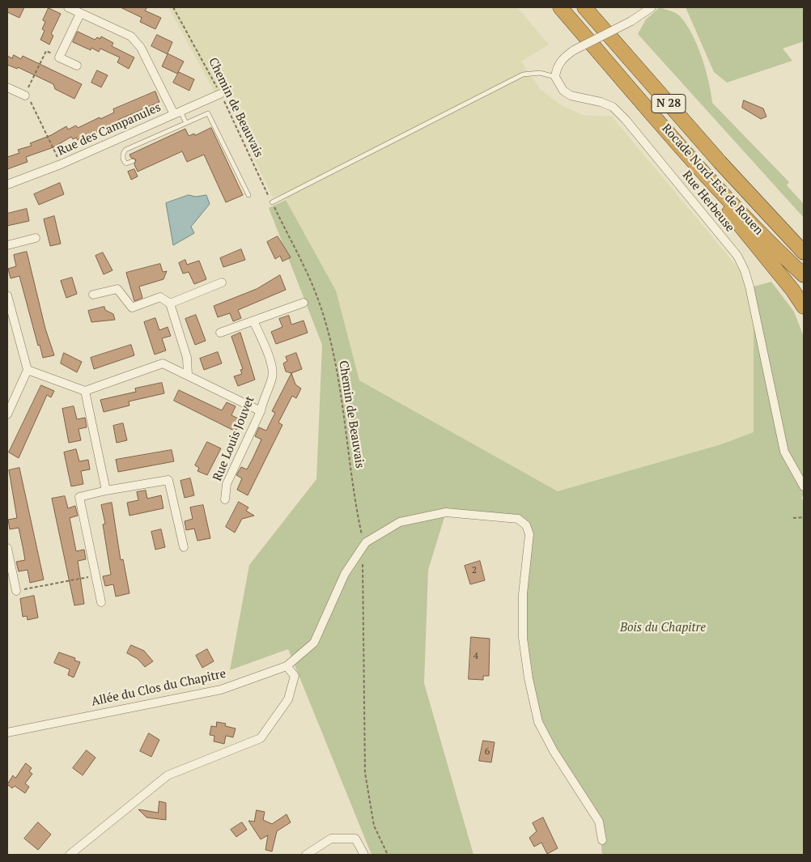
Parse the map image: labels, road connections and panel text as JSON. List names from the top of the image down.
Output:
{
  "streets": {
    "highway": ["N 28", "Rocade Nord-Est de Rouen"],
    "street": [
      "Rue des Campanules",
      "Rue Herbeuse",
      "Rue Louis Jouvet",
      "Allée du Clos du Chapitre"
    ],
    "path": ["Chemin de Beauvais"]
  },
  "crossings": [
    ["Chemin de Beauvais", "Rue des Campanules"],
    ["Chemin de Beauvais", "Allée du Clos du Chapitre"]
  ],
  "parks": ["Bois du Chapitre"],
  "house_numbers": ["2", "4", "6"]
}
